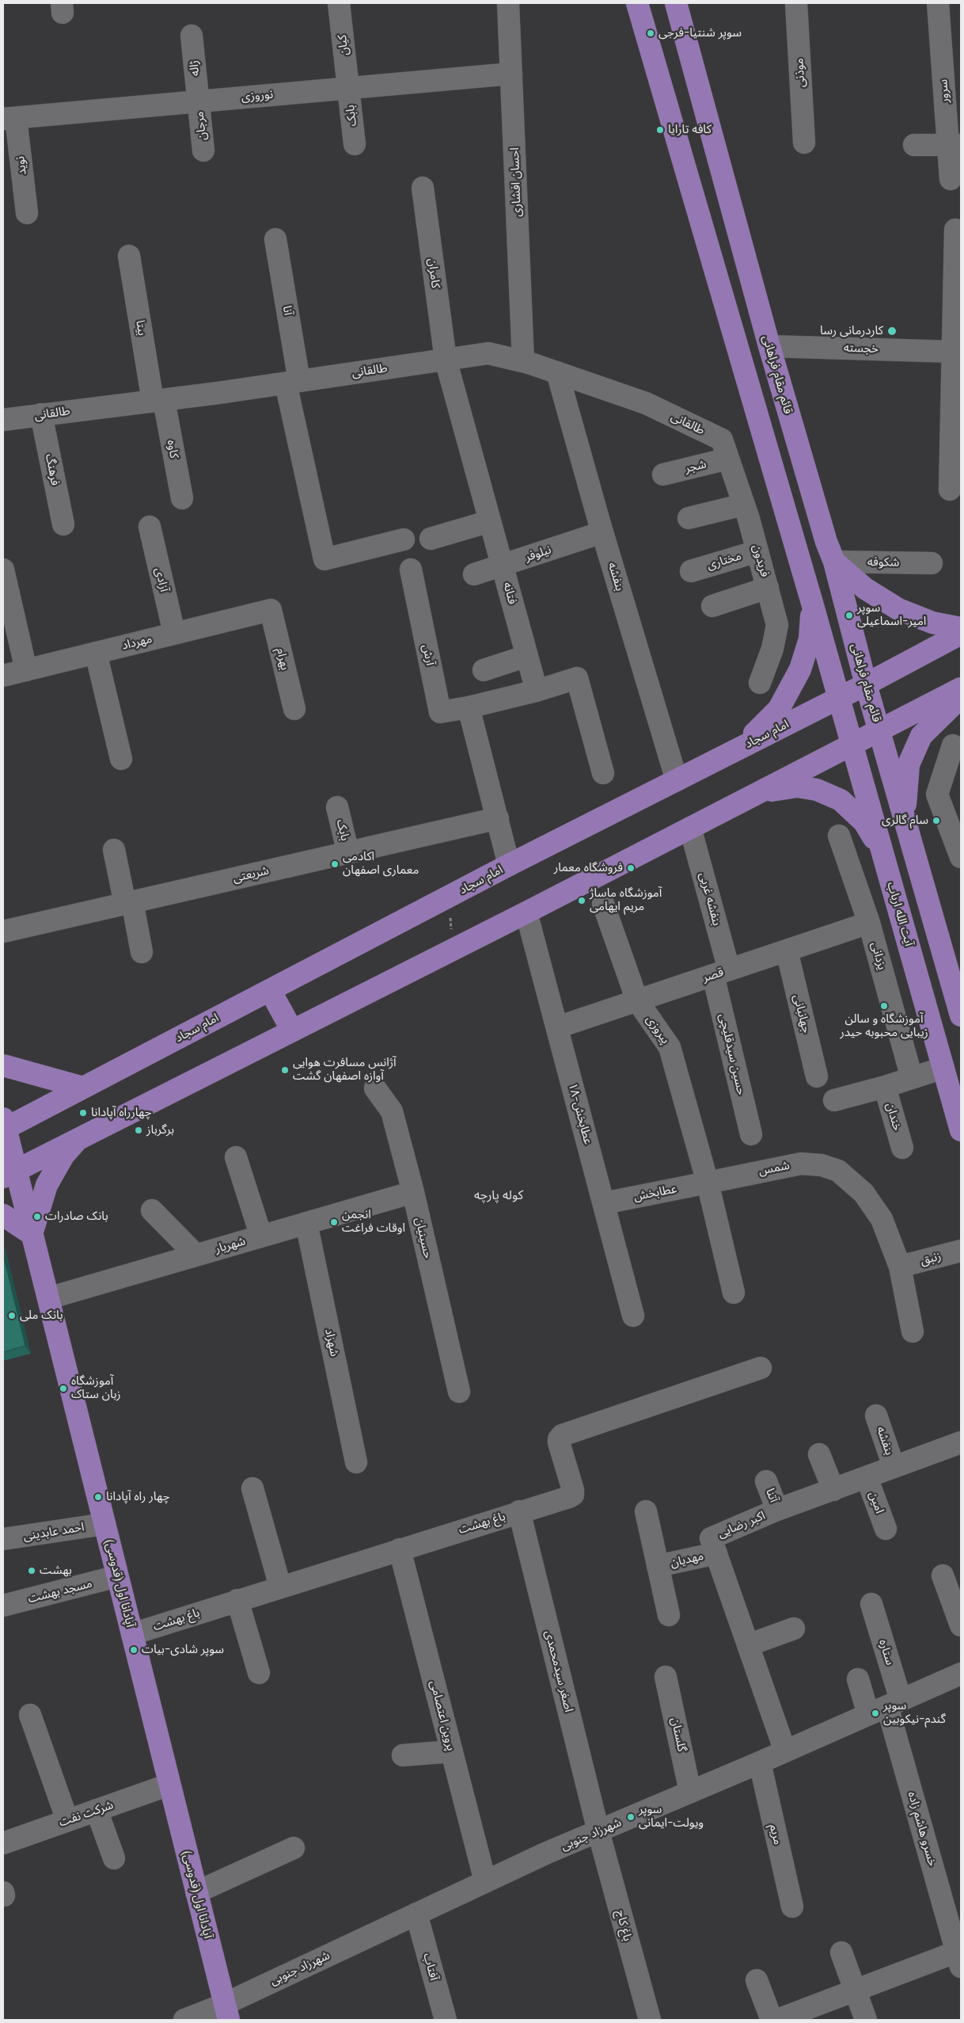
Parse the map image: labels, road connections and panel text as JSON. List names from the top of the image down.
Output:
{
  "streets": {
    "main road": [
      "قائم مقام فراهانی",
      "امام سجاد",
      "آیت الله ارباب",
      "آپادانا اول (قدوسی)"
    ],
    "street": [
      "کیان",
      "ژاله",
      "موذنی",
      "سرور",
      "نوروزی",
      "بابک",
      "مرجان",
      "نوید",
      "احسان افشاری",
      "کامران",
      "آنا",
      "بیتا",
      "خجسته",
      "طالقانی",
      "کاوه",
      "شجر",
      "فرهنگ",
      "نیلوفر",
      "مختاری",
      "فریدون",
      "شکوفه",
      "بنفشه",
      "آزادی",
      "فتانه",
      "مهرداد",
      "آرش",
      "بهرام",
      "شریعتی",
      "بنفشه غربی",
      "یزدانی",
      "قصر",
      "جهانبانی",
      "پیروزی",
      "حسین سیدقلیچی",
      "۱۸-عطابخش",
      "خندان",
      "شمس",
      "عطابخش",
      "حسینیان",
      "شهریار",
      "زنبق",
      "شهزاد",
      "آتنا",
      "امین",
      "باغ بهشت",
      "اکبر رضایی",
      "احمد عابدینی",
      "مهدیان",
      "مسجد بهشت",
      "ستاره",
      "اصغر سیدمحمدی",
      "پروین اعتصامی",
      "گلستان",
      "شرکت نفت",
      "خسرو هاشم زاده",
      "شهرزاد جنوبی",
      "مریم",
      "باغ کاج",
      "آفتاب"
    ]
  },
  "crossings": [
    ["کیان", "نوروزی"],
    ["کیان", "بابک"],
    ["ژاله", "نوروزی"],
    ["ژاله", "مرجان"],
    ["نوروزی", "بابک"],
    ["نوروزی", "مرجان"],
    ["نوروزی", "نوید"],
    ["نوروزی", "احسان افشاری"],
    ["بابک", "شریعتی"],
    ["احسان افشاری", "طالقانی"],
    ["کامران", "طالقانی"],
    ["کامران", "فتانه"],
    ["آنا", "طالقانی"],
    ["بیتا", "طالقانی"],
    ["بیتا", "کاوه"],
    ["خجسته", "قائم مقام فراهانی"],
    ["طالقانی", "کاوه"],
    ["طالقانی", "شجر"],
    ["طالقانی", "فرهنگ"],
    ["طالقانی", "فریدون"],
    ["طالقانی", "بنفشه"],
    ["طالقانی", "فتانه"],
    ["قائم مقام فراهانی", "شکوفه"],
    ["قائم مقام فراهانی", "امام سجاد"],
    ["شجر", "فریدون"],
    ["نیلوفر", "بنفشه"],
    ["نیلوفر", "فتانه"],
    ["مختاری", "فریدون"],
    ["بنفشه", "امام سجاد"],
    ["بنفشه", "اکبر رضایی"],
    ["آزادی", "مهرداد"],
    ["فتانه", "آرش"],
    ["مهرداد", "بهرام"],
    ["امام سجاد", "آیت الله ارباب"],
    ["بنفشه غربی", "قصر"],
    ["بنفشه غربی", "حسین سیدقلیچی"],
    ["یزدانی", "قصر"],
    ["قصر", "جهانبانی"],
    ["قصر", "پیروزی"],
    ["قصر", "حسین سیدقلیچی"],
    ["قصر", "۱۸-عطابخش"],
    ["پیروزی", "شمس"],
    ["پیروزی", "عطابخش"],
    ["۱۸-عطابخش", "عطابخش"],
    ["شمس", "عطابخش"],
    ["شمس", "زنبق"],
    ["حسینیان", "شهریار"],
    ["شهریار", "شهزاد"],
    ["شهریار", "آپادانا اول (قدوسی)"],
    ["آتنا", "اکبر رضایی"],
    ["امین", "اکبر رضایی"],
    ["باغ بهشت", "آپادانا اول (قدوسی)"],
    ["باغ بهشت", "اصغر سیدمحمدی"],
    ["باغ بهشت", "پروین اعتصامی"],
    ["اکبر رضایی", "مهدیان"],
    ["اکبر رضایی", "شهرزاد جنوبی"],
    ["احمد عابدینی", "آپادانا اول (قدوسی)"],
    ["آپادانا اول (قدوسی)", "مسجد بهشت"],
    ["آپادانا اول (قدوسی)", "شرکت نفت"],
    ["آپادانا اول (قدوسی)", "شهرزاد جنوبی"],
    ["ستاره", "خسرو هاشم زاده"],
    ["ستاره", "شهرزاد جنوبی"],
    ["اصغر سیدمحمدی", "شهرزاد جنوبی"],
    ["اصغر سیدمحمدی", "باغ کاج"],
    ["پروین اعتصامی", "شهرزاد جنوبی"],
    ["گلستان", "شهرزاد جنوبی"],
    ["خسرو هاشم زاده", "شهرزاد جنوبی"],
    ["شهرزاد جنوبی", "مریم"],
    ["شهرزاد جنوبی", "باغ کاج"],
    ["شهرزاد جنوبی", "آفتاب"]
  ],
  "districts": ["کوله پارچه"],
  "places": [
    "سوپر شنتیا-فرجی",
    "کافه تارایا",
    "کاردرمانی رسا",
    "سوپر امیر-اسماعیلی",
    "سام گالری",
    "اکادمی معماری اصفهان",
    "فروشگاه معمار",
    "آموزشگاه ماساژ مریم ایهامی",
    "آموزشگاه و سالن زیبایی محبوبه حیدر",
    "آژانس مسافرت هوایی آوازه اصفهان گشت",
    "چهارراه آپادانا",
    "برگرباز",
    "بانک صادرات",
    "انجمن اوقات فراغت",
    "بانک ملی",
    "آموزشگاه زبان ستاک",
    "چهار راه آپادانا",
    "بهشت",
    "سوپر شادی-بیات",
    "سوپر گندم-نیکوبین",
    "سوپر ویولت-ایمانی"
  ]
}
